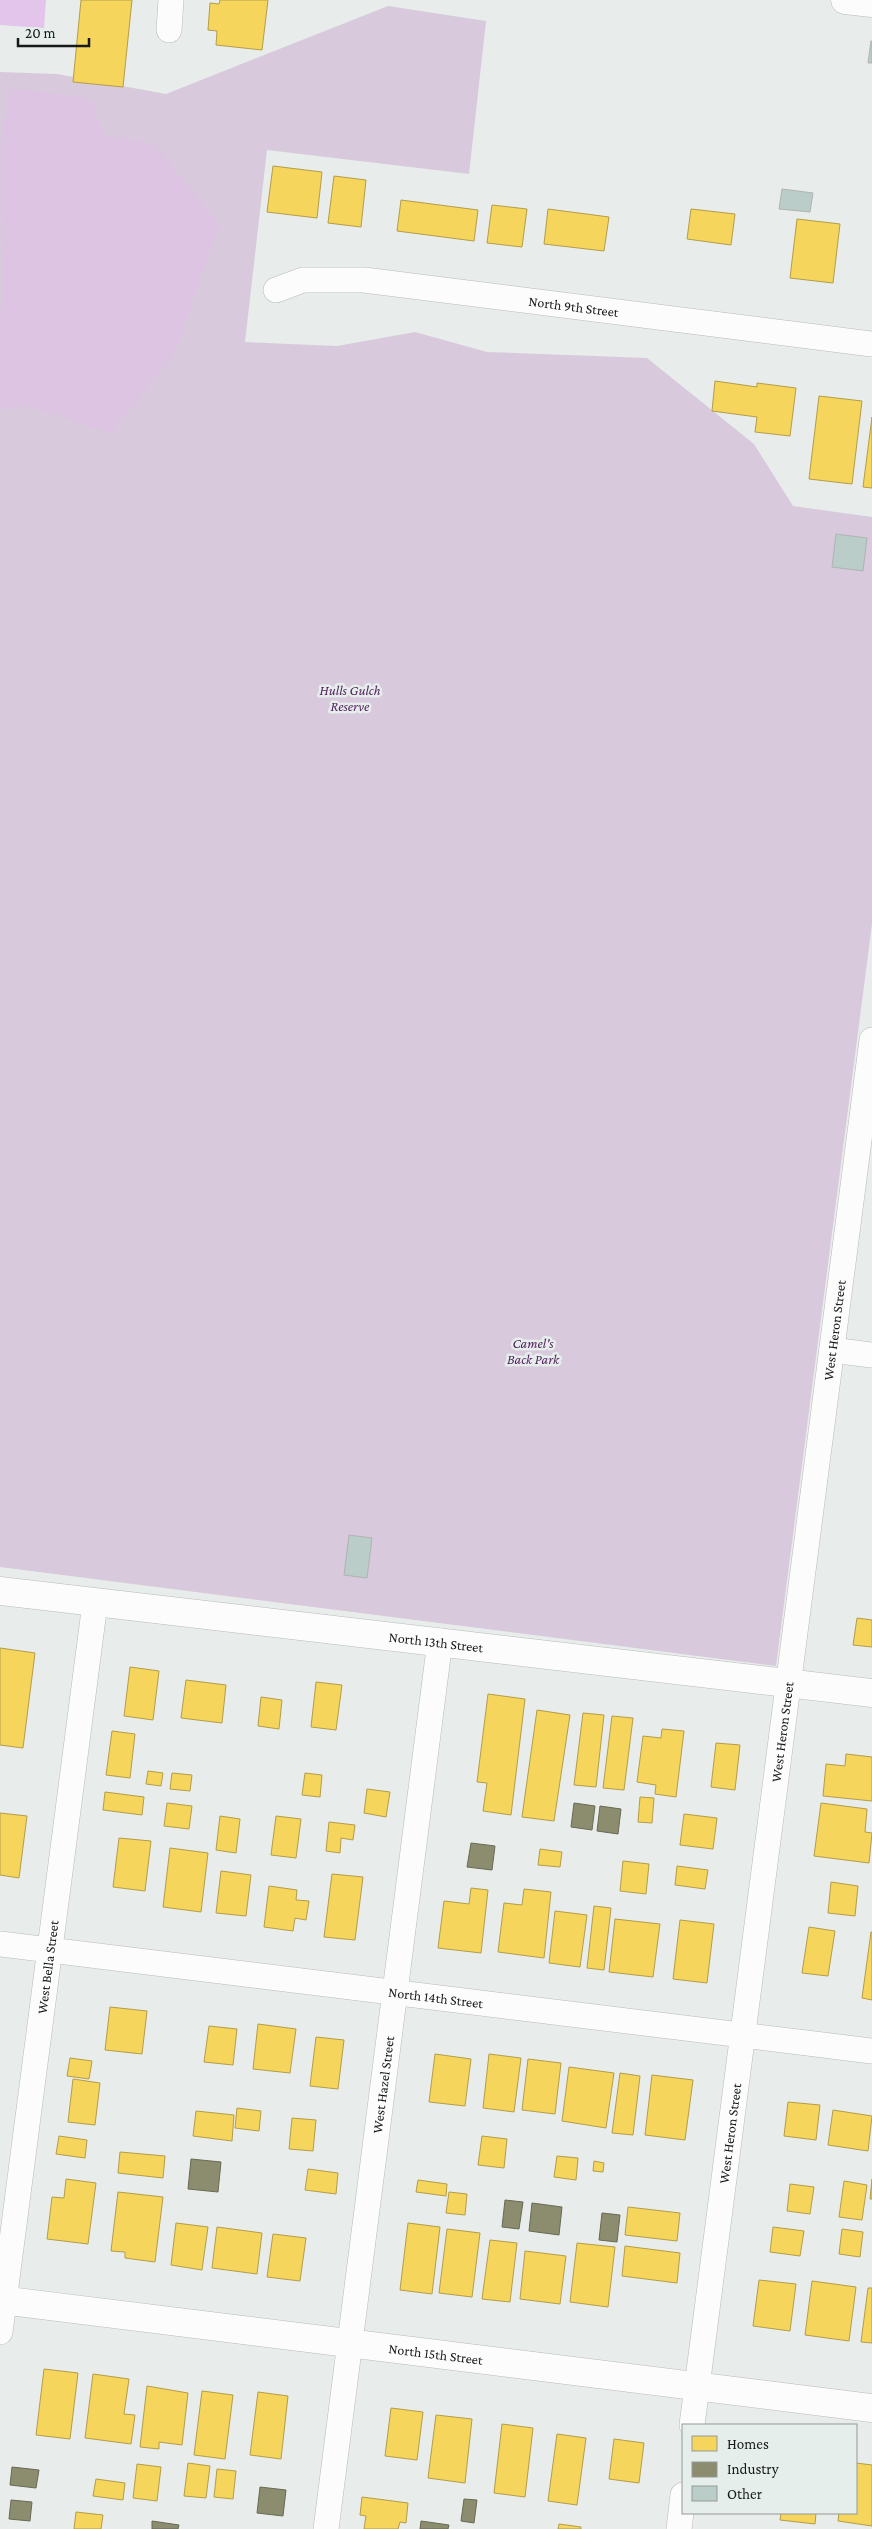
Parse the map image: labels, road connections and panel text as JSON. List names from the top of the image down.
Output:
{
  "streets": {
    "street": [
      "North 9th Street",
      "West Heron Street",
      "North 13th Street",
      "West Bella Street",
      "North 14th Street",
      "West Hazel Street",
      "North 15th Street"
    ]
  },
  "crossings": [
    ["West Heron Street", "North 13th Street"],
    ["West Heron Street", "North 14th Street"],
    ["West Heron Street", "North 15th Street"],
    ["North 13th Street", "West Bella Street"],
    ["North 13th Street", "West Hazel Street"],
    ["West Bella Street", "North 14th Street"],
    ["West Bella Street", "North 15th Street"],
    ["North 14th Street", "West Hazel Street"],
    ["West Hazel Street", "North 15th Street"]
  ],
  "parks": ["Hulls Gulch Reserve", "Camel's Back Park"],
  "legend": ["Homes", "Industry", "Other"],
  "scale_bar": "20 m"
}
